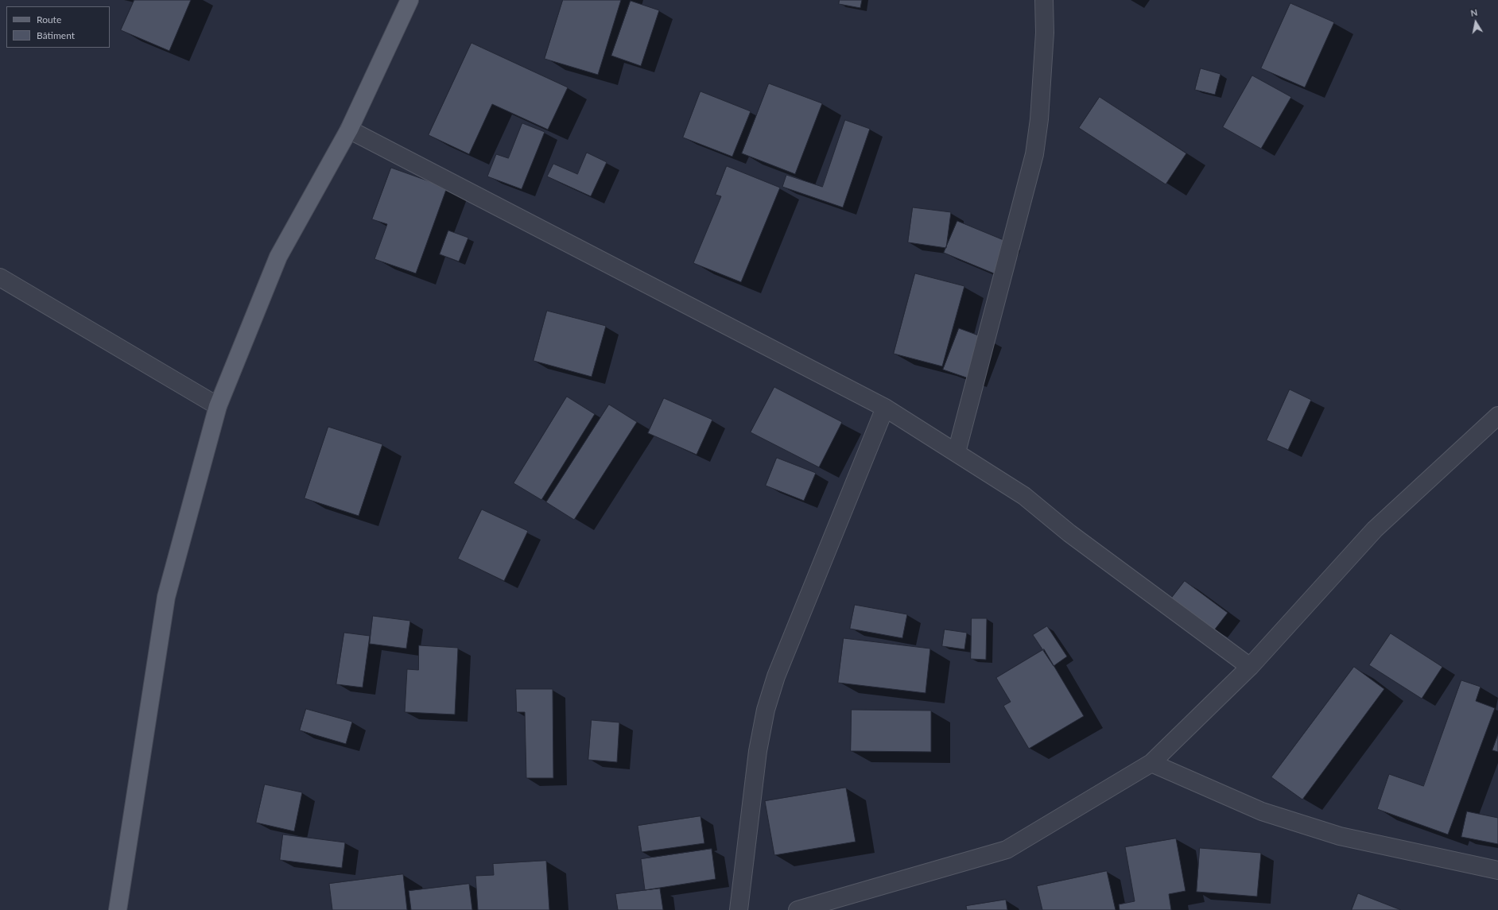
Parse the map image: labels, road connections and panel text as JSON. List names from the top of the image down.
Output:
{
  "legend": ["Route", "Bâtiment"],
  "north": "top"
}
